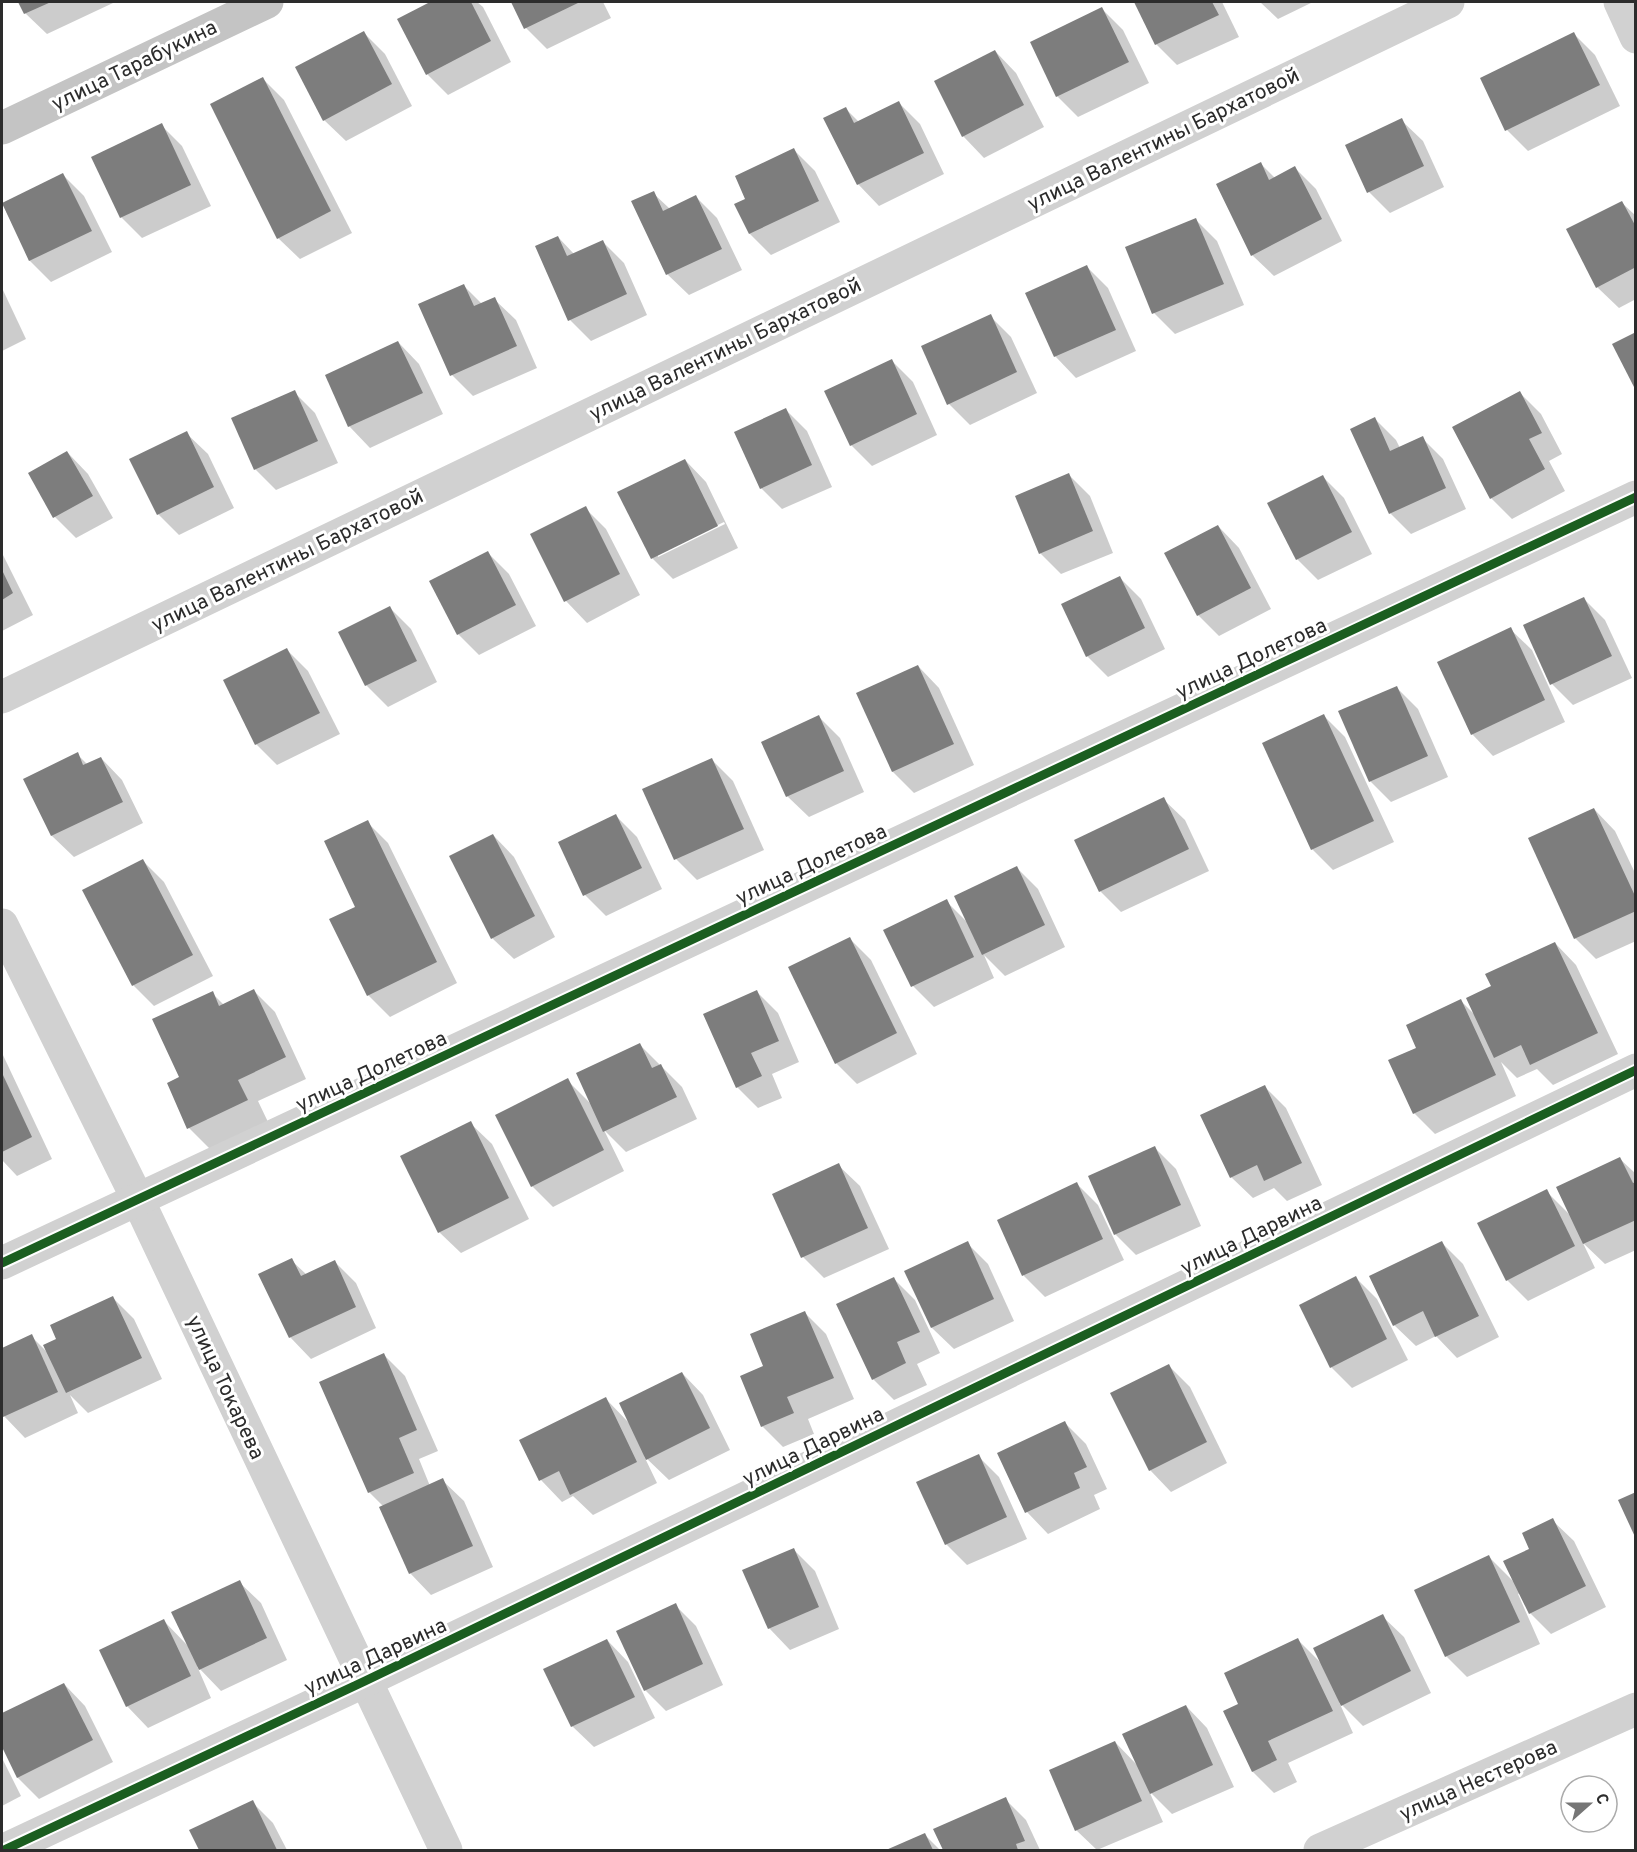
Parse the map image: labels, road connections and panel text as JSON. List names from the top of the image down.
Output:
{
  "streets": {
    "main road": ["улица Тарабукина"],
    "street": [
      "улица Валентины Бархатовой",
      "улица Долетова",
      "улица Дарвина",
      "улица Токарева",
      "улица Нестерова"
    ]
  },
  "crossings": [
    ["улица Долетова", "улица Токарева"],
    ["улица Дарвина", "улица Токарева"]
  ],
  "north": "right"
}
